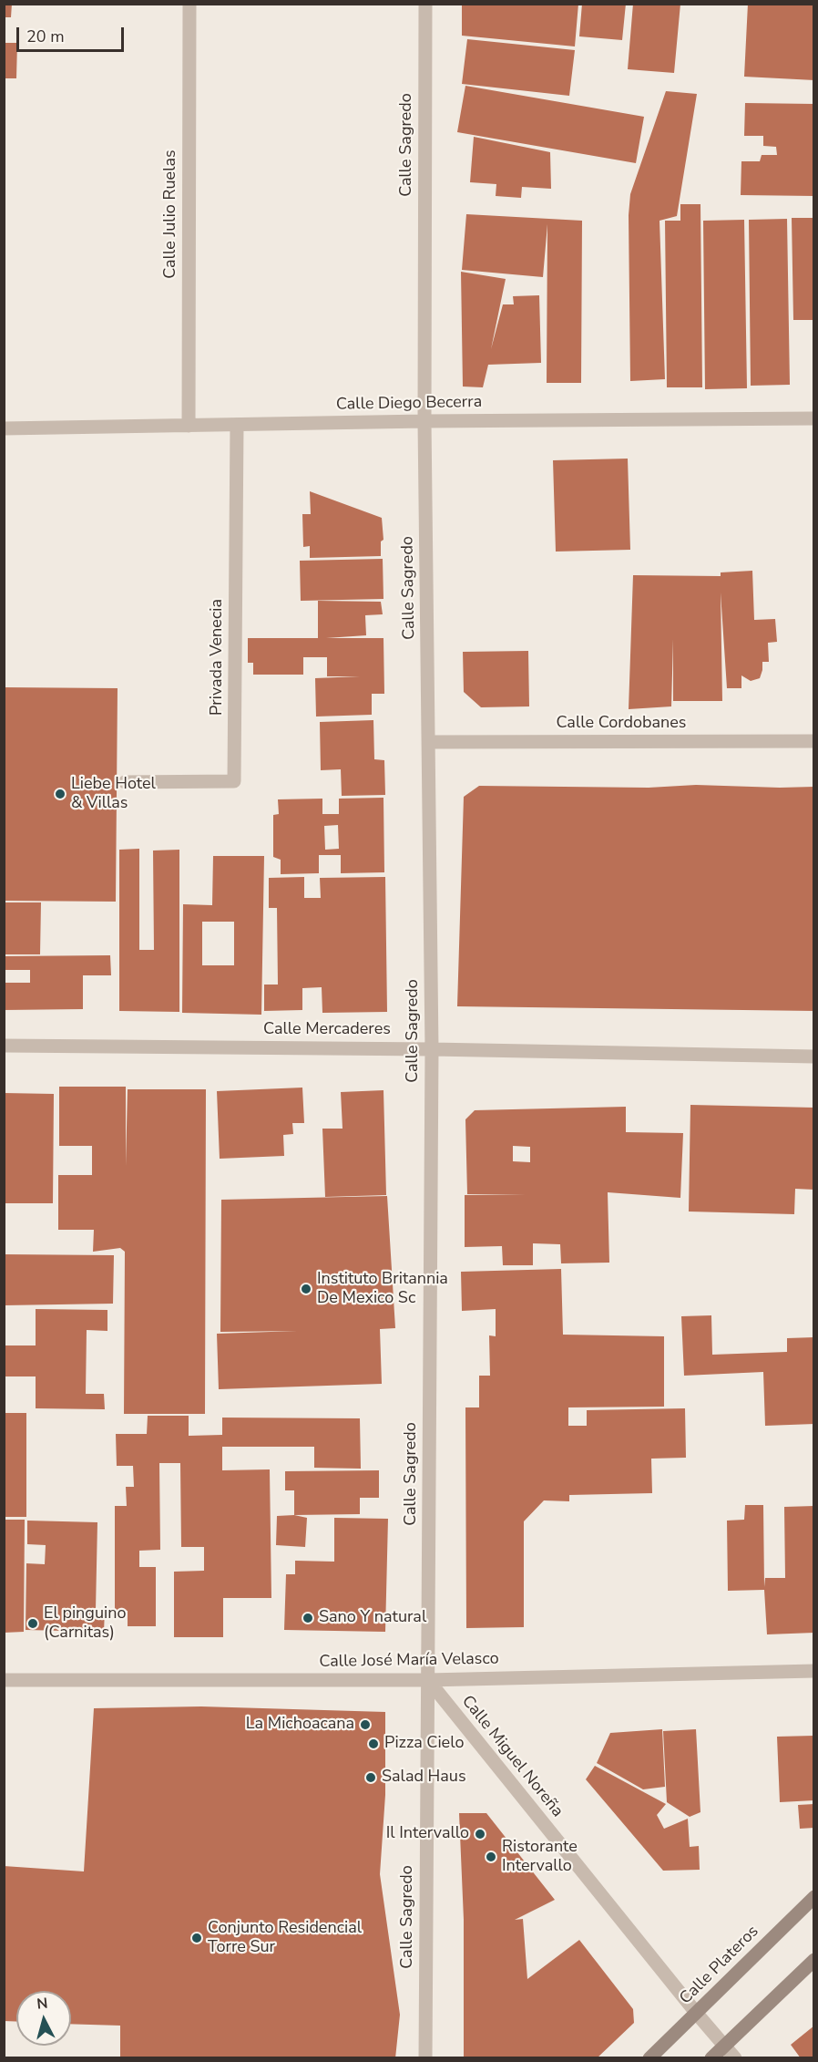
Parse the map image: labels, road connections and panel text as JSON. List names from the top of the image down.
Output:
{
  "streets": {
    "street": [
      "Calle Sagredo",
      "Calle Julio Ruelas",
      "Calle Diego Becerra",
      "Privada Venecia",
      "Calle Cordobanes",
      "Calle Mercaderes",
      "Calle José María Velasco",
      "Calle Miguel Noreña",
      "Calle Plateros"
    ]
  },
  "crossings": [
    ["Calle Sagredo", "Calle Diego Becerra"],
    ["Calle Sagredo", "Calle Cordobanes"],
    ["Calle Sagredo", "Calle Mercaderes"],
    ["Calle Sagredo", "Calle José María Velasco"],
    ["Calle Sagredo", "Calle Miguel Noreña"],
    ["Calle Julio Ruelas", "Calle Diego Becerra"],
    ["Calle Diego Becerra", "Privada Venecia"],
    ["Calle José María Velasco", "Calle Miguel Noreña"],
    ["Calle Miguel Noreña", "Calle Plateros"]
  ],
  "places": [
    "Liebe Hotel & Villas",
    "Instituto Britannia De Mexico Sc",
    "Sano Y natural",
    "El pinguino (Carnitas)",
    "La Michoacana",
    "Pizza Cielo",
    "Salad Haus",
    "Il Intervallo",
    "Ristorante Intervallo",
    "Conjunto Residencial Torre Sur"
  ],
  "scale_bar": "20 m",
  "north": "top"
}
